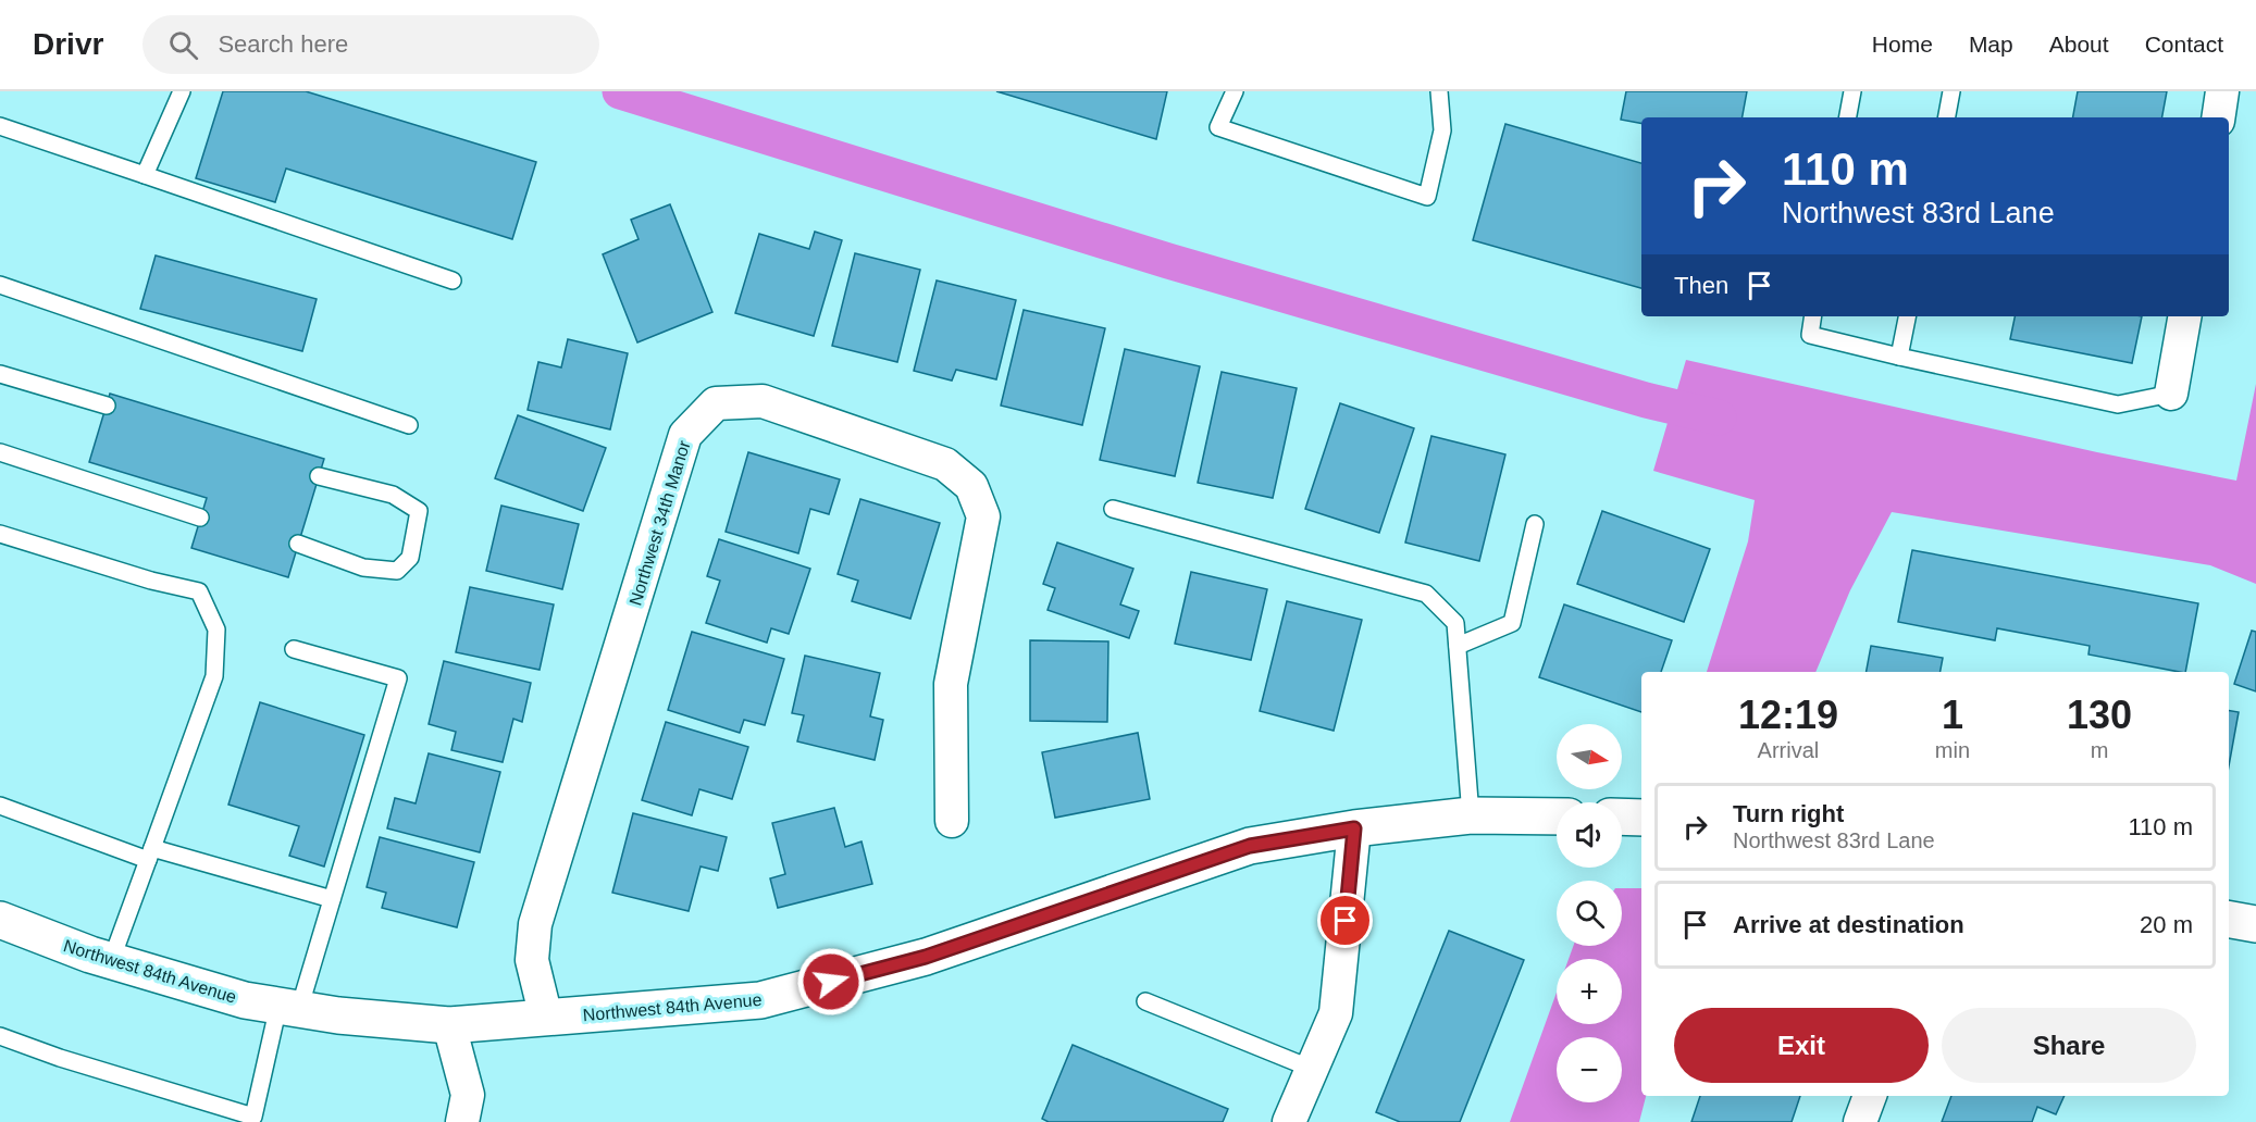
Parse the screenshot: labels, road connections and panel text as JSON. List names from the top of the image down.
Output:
{
  "streets": {
    "street": ["Northwest 34th Manor", "Northwest 84th Avenue"]
  },
  "crossings": [
    ["Northwest 34th Manor", "Northwest 84th Avenue"]
  ],
  "north": "right",
  "page": {
    "header": "Drivr",
    "search": "Search here",
    "nav": [
      "Home",
      "Map",
      "About",
      "Contact"
    ],
    "turn": ["110 m", "Northwest 83rd Lane"],
    "then": "Then",
    "eta": [
      "12:19",
      "Arrival",
      "1",
      "min",
      "130",
      "m"
    ],
    "map_buttons": ["+", "−"],
    "list": [
      {
        "name": "Turn right",
        "note": "Northwest 83rd Lane",
        "value": "110 m"
      },
      {
        "name": "Arrive at destination",
        "value": "20 m"
      }
    ],
    "buttons": ["Exit", "Share"]
  }
}
